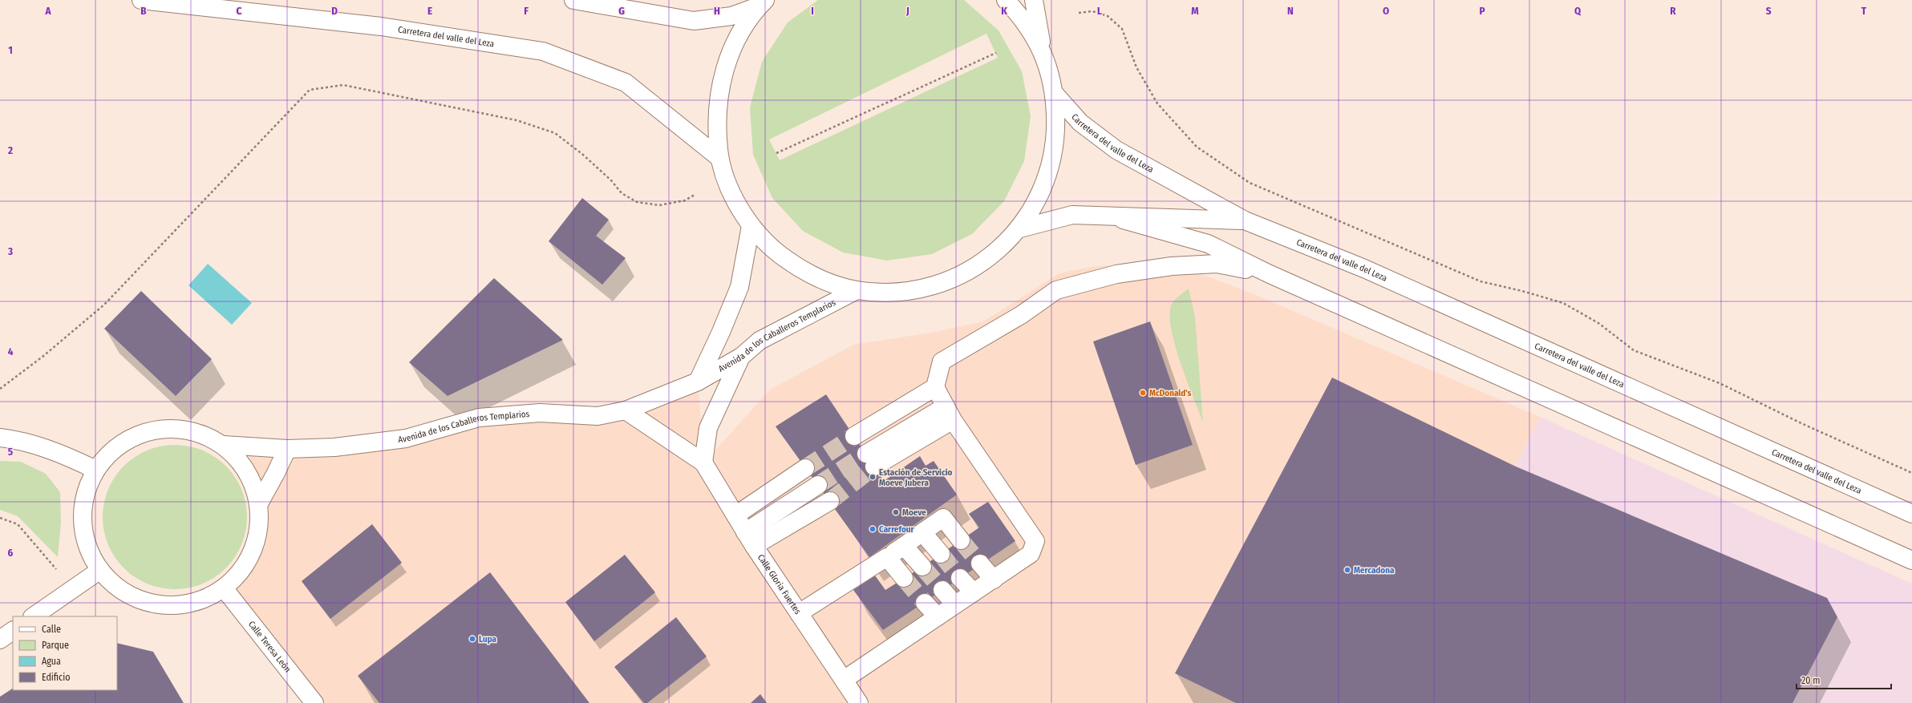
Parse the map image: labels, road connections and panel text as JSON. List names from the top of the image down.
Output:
{
  "streets": {
    "main road": [
      "Carretera del valle del Leza",
      "Avenida de los Caballeros Templarios",
      "Calle Gloria Fuertes",
      "Calle Teresa León"
    ]
  },
  "crossings": [
    ["Avenida de los Caballeros Templarios", "Calle Teresa León"]
  ],
  "places": [
    "McDonald's",
    "Estación de Servicio Moeve Jubera",
    "Moeve",
    "Carrefour",
    "Mercadona",
    "Lupa"
  ],
  "legend": [
    "Calle",
    "Parque",
    "Agua",
    "Edificio"
  ],
  "scale_bar": "20 m",
  "grid": {
    "columns": [
      "A",
      "B",
      "C",
      "D",
      "E",
      "F",
      "G",
      "H",
      "I",
      "J",
      "K",
      "L",
      "M",
      "N",
      "O",
      "P",
      "Q",
      "R",
      "S",
      "T"
    ],
    "rows": [
      "1",
      "2",
      "3",
      "4",
      "5",
      "6"
    ]
  }
}
